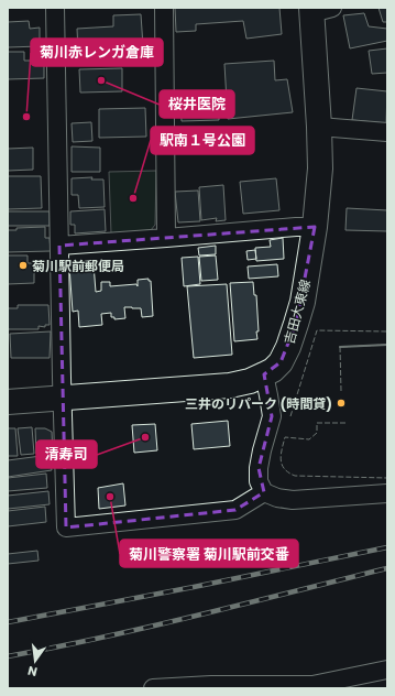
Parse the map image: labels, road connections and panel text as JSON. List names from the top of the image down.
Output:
{
  "streets": {
    "main road": ["吉田大東線"]
  },
  "places": [
    "桜井医院",
    "菊川赤レンガ倉庫",
    "駅南１号公園",
    "菊川駅前郵便局",
    "三井のリパーク (時間貸)",
    "清寿司",
    "菊川警察署 菊川駅前交番"
  ],
  "north": "bottom"
}
